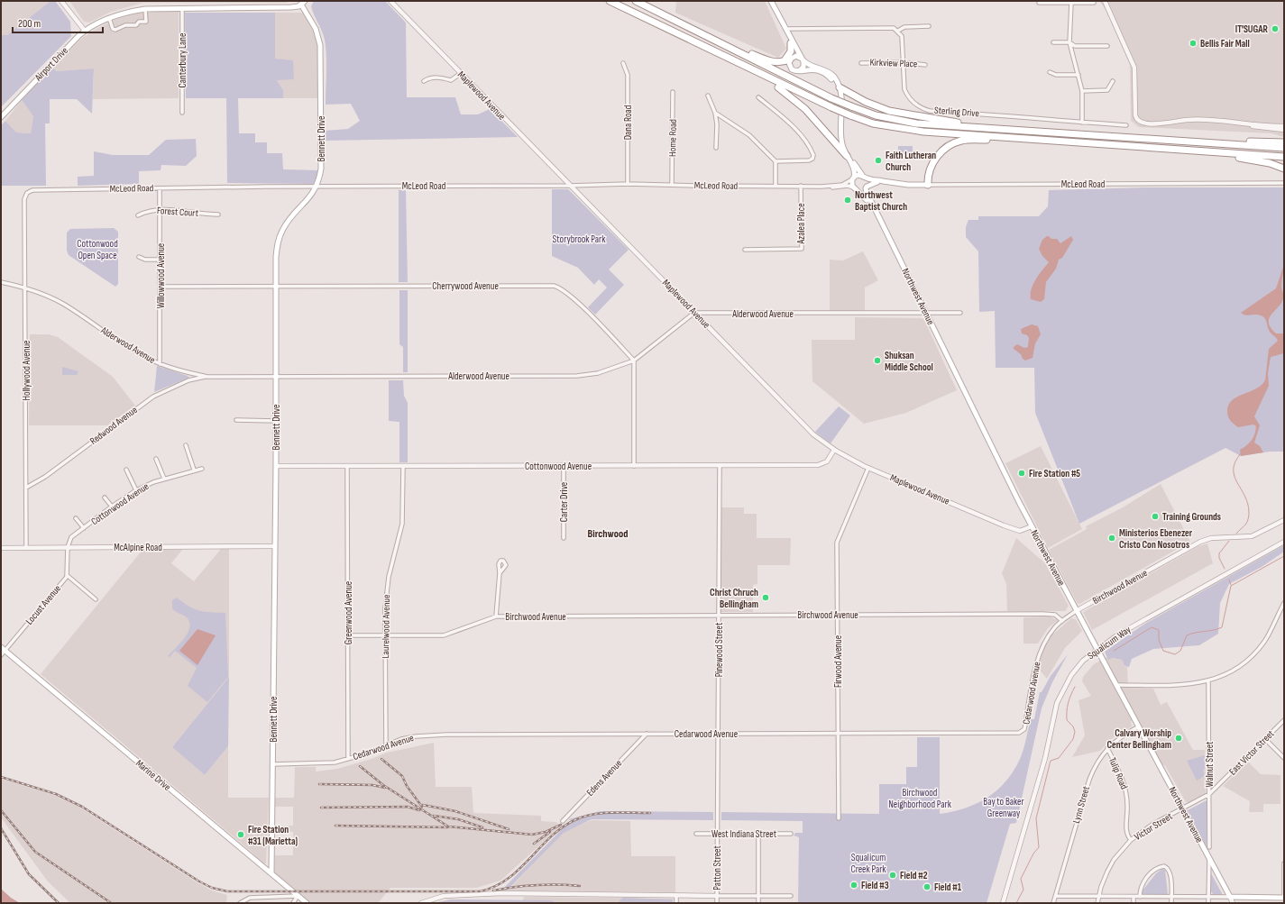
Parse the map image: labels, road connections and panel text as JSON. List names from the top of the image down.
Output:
{
  "streets": {
    "main road": [
      "Airport Drive",
      "Bennett Drive",
      "McLeod Road",
      "Northwest Avenue",
      "Marine Drive"
    ],
    "street": [
      "Canterbury Lane",
      "Kirkview Place",
      "Maplewood Avenue",
      "Sterling Drive",
      "Dana Road",
      "Home Road",
      "Forest Court",
      "Azalea Place",
      "Willowwood Avenue",
      "Cherrywood Avenue",
      "Alderwood Avenue",
      "Hollywood Avenue",
      "Redwood Avenue",
      "Cottonwood Avenue",
      "Carter Drive",
      "McAlpine Road",
      "Birchwood Avenue",
      "Locust Avenue",
      "Greenwood Avenue",
      "Laurelwood Avenue",
      "Squalicum Way",
      "Pinewood Street",
      "Firwood Avenue",
      "Cedarwood Avenue",
      "East Victor Street",
      "Walnut Street",
      "Tulip Road",
      "Edens Avenue",
      "Lynn Street",
      "Victor Street",
      "West Indiana Street",
      "Patton Street"
    ]
  },
  "crossings": [
    ["Canterbury Lane", "Airport Drive"],
    ["Kirkview Place", "Sterling Drive"],
    ["Airport Drive", "Bennett Drive"],
    ["Maplewood Avenue", "McLeod Road"],
    ["Maplewood Avenue", "Northwest Avenue"],
    ["Maplewood Avenue", "Alderwood Avenue"],
    ["Maplewood Avenue", "Cottonwood Avenue"],
    ["Maplewood Avenue", "Firwood Avenue"],
    ["Dana Road", "McLeod Road"],
    ["Home Road", "McLeod Road"],
    ["Bennett Drive", "McLeod Road"],
    ["Bennett Drive", "Cherrywood Avenue"],
    ["Bennett Drive", "Alderwood Avenue"],
    ["Bennett Drive", "Cottonwood Avenue"],
    ["Bennett Drive", "McAlpine Road"],
    ["Bennett Drive", "Cedarwood Avenue"],
    ["Bennett Drive", "Marine Drive"],
    ["McLeod Road", "Azalea Place"],
    ["McLeod Road", "Willowwood Avenue"],
    ["McLeod Road", "Northwest Avenue"],
    ["McLeod Road", "Hollywood Avenue"],
    ["Forest Court", "Willowwood Avenue"],
    ["Willowwood Avenue", "Cherrywood Avenue"],
    ["Willowwood Avenue", "Alderwood Avenue"],
    ["Cherrywood Avenue", "Alderwood Avenue"],
    ["Northwest Avenue", "Alderwood Avenue"],
    ["Northwest Avenue", "Birchwood Avenue"],
    ["Northwest Avenue", "East Victor Street"],
    ["Northwest Avenue", "Lynn Street"],
    ["Northwest Avenue", "Victor Street"],
    ["Alderwood Avenue", "Hollywood Avenue"],
    ["Alderwood Avenue", "Redwood Avenue"],
    ["Hollywood Avenue", "Redwood Avenue"],
    ["Hollywood Avenue", "McAlpine Road"],
    ["Cottonwood Avenue", "Carter Drive"],
    ["Cottonwood Avenue", "McAlpine Road"],
    ["Cottonwood Avenue", "Locust Avenue"],
    ["Cottonwood Avenue", "Greenwood Avenue"],
    ["Cottonwood Avenue", "Laurelwood Avenue"],
    ["Cottonwood Avenue", "Pinewood Street"],
    ["McAlpine Road", "Locust Avenue"],
    ["Birchwood Avenue", "Greenwood Avenue"],
    ["Birchwood Avenue", "Laurelwood Avenue"],
    ["Birchwood Avenue", "Pinewood Street"],
    ["Birchwood Avenue", "Firwood Avenue"],
    ["Birchwood Avenue", "Cedarwood Avenue"],
    ["Locust Avenue", "Marine Drive"],
    ["Greenwood Avenue", "Cedarwood Avenue"],
    ["Laurelwood Avenue", "Cedarwood Avenue"],
    ["Pinewood Street", "Cedarwood Avenue"],
    ["Pinewood Street", "West Indiana Street"],
    ["Pinewood Street", "Patton Street"],
    ["Firwood Avenue", "Cedarwood Avenue"],
    ["Cedarwood Avenue", "Edens Avenue"],
    ["East Victor Street", "Walnut Street"],
    ["East Victor Street", "Victor Street"],
    ["Tulip Road", "Lynn Street"],
    ["Tulip Road", "Victor Street"],
    ["West Indiana Street", "Patton Street"]
  ],
  "districts": ["Birchwood"],
  "parks": [
    "Storybrook Park",
    "Cottonwood Open Space",
    "Birchwood Neighborhood Park",
    "Bay to Baker Greenway",
    "Squalicum Creek Park"
  ],
  "places": [
    "IT'SUGAR",
    "Bellis Fair Mall",
    "Faith Lutheran Church",
    "Northwest Baptist Church",
    "Shuksan Middle School",
    "Fire Station #5",
    "Training Grounds",
    "Ministerios Ebenezer Cristo Con Nosotros",
    "Christ Chruch Bellingham",
    "Calvary Worship Center Bellingham",
    "Fire Station #31 (Marietta)",
    "Field #2",
    "Field #3",
    "Field #1"
  ],
  "scale_bar": "200 m"
}
